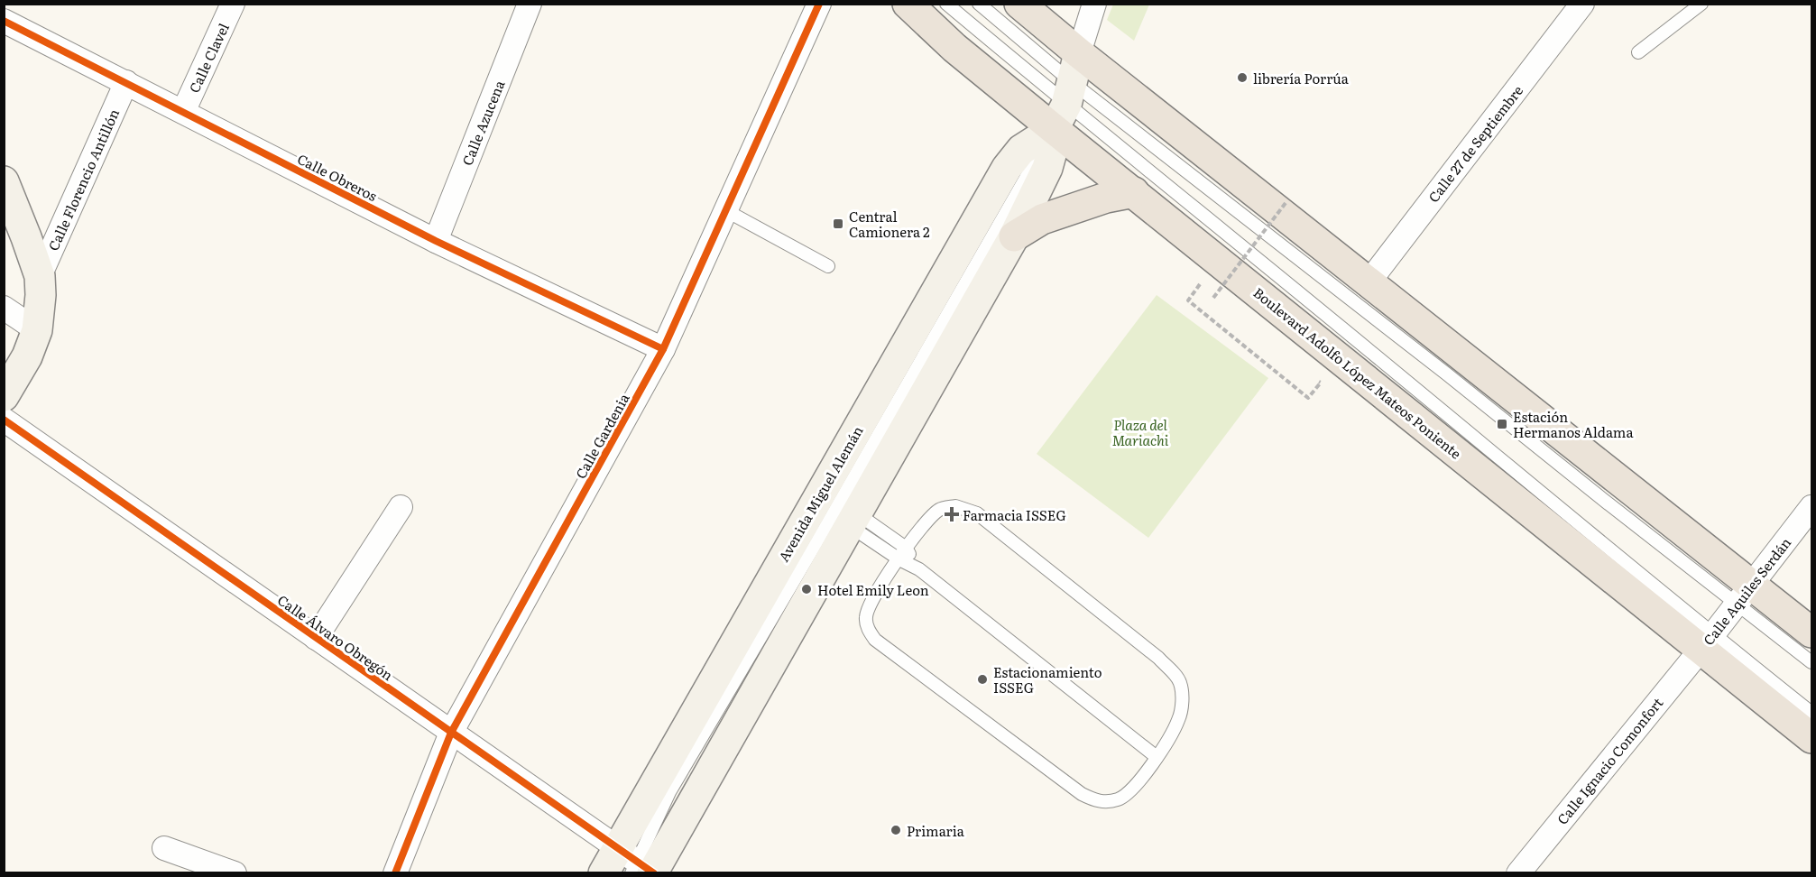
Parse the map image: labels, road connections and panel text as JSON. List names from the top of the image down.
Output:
{
  "streets": {
    "main road": ["Boulevard Adolfo López Mateos Poniente", "Avenida Miguel Alemán"],
    "street": [
      "Calle Clavel",
      "Calle Azucena",
      "Calle 27 de Septiembre",
      "Calle Obreros",
      "Calle Florencio Antillón",
      "Calle Gardenia",
      "Calle Aquiles Serdán",
      "Calle Álvaro Obregón",
      "Calle Ignacio Comonfort"
    ]
  },
  "crossings": [
    ["Calle Clavel", "Calle Obreros"],
    ["Calle Azucena", "Calle Obreros"],
    ["Calle Obreros", "Calle Florencio Antillón"],
    ["Calle Obreros", "Calle Gardenia"],
    ["Boulevard Adolfo López Mateos Poniente", "Avenida Miguel Alemán"],
    ["Boulevard Adolfo López Mateos Poniente", "Calle Aquiles Serdán"],
    ["Boulevard Adolfo López Mateos Poniente", "Calle Ignacio Comonfort"],
    ["Calle Gardenia", "Calle Álvaro Obregón"],
    ["Avenida Miguel Alemán", "Calle Álvaro Obregón"],
    ["Calle Aquiles Serdán", "Calle Ignacio Comonfort"]
  ],
  "parks": ["Plaza del Mariachi"],
  "places": {
    "other": [
      "librería Porrúa",
      "Hotel Emily Leon",
      "Estacionamiento ISSEG",
      "Primaria"
    ],
    "transit": ["Central Camionera 2", "Estación Hermanos Aldama"],
    "health": ["Farmacia ISSEG"]
  }
}
